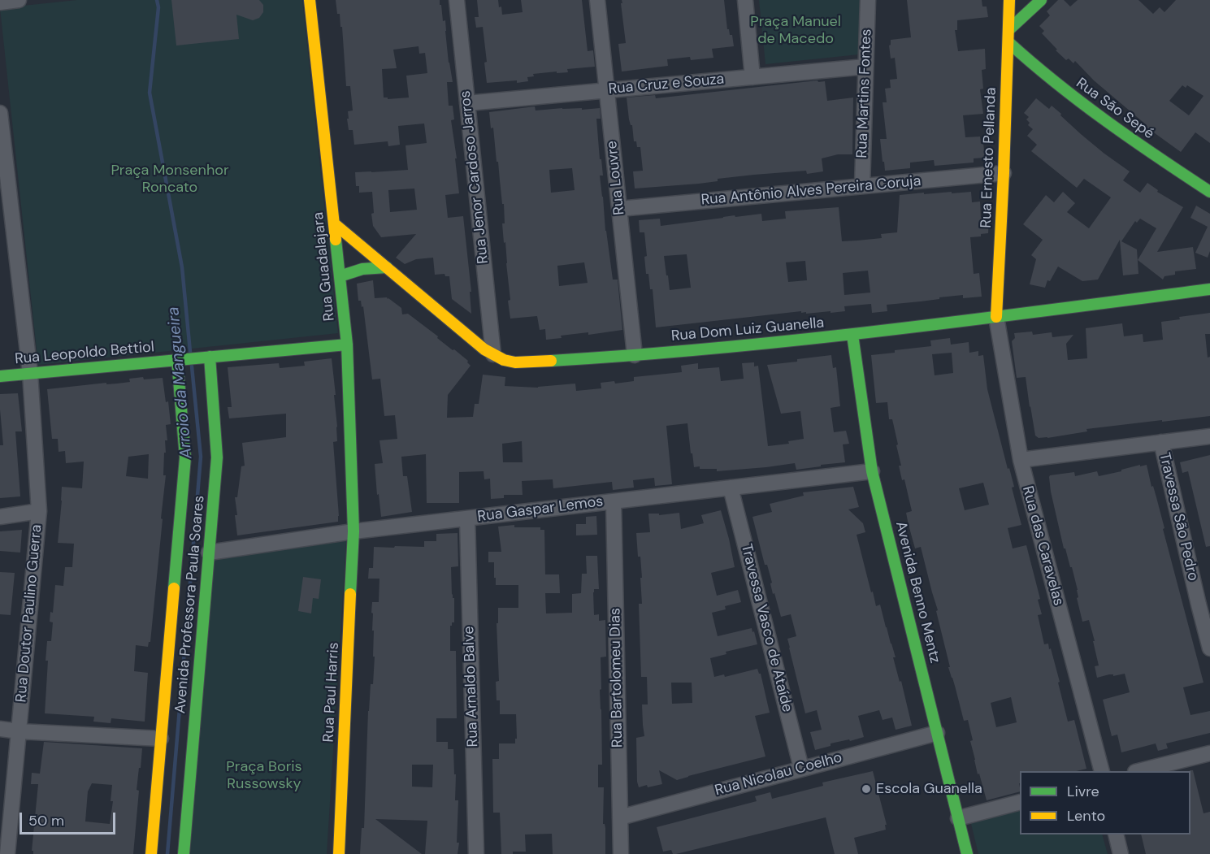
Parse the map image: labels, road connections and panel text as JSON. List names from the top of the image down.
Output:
{
  "streets": {
    "street": [
      "Rua Cruz e Souza",
      "Rua Martins Fontes",
      "Rua São Sepé",
      "Rua Ernesto Pellanda",
      "Rua Jenor Cardoso Jarros",
      "Rua Louvre",
      "Rua Antônio Alves Pereira Coruja",
      "Rua Guadalajara",
      "Rua Dom Luiz Guanella",
      "Rua Leopoldo Bettiol",
      "Rua Gaspar Lemos",
      "Travessa São Pedro",
      "Rua das Caravelas",
      "Avenida Benno Mentz",
      "Avenida Professora Paula Soares",
      "Rua Doutor Paulino Guerra",
      "Travessa Vasco de Ataíde",
      "Rua Bartolomeu Dias",
      "Rua Arnaldo Balve",
      "Rua Paul Harris",
      "Rua Nicolau Coelho"
    ]
  },
  "crossings": [
    ["Rua Cruz e Souza", "Rua Martins Fontes"],
    ["Rua Cruz e Souza", "Rua Jenor Cardoso Jarros"],
    ["Rua Cruz e Souza", "Rua Louvre"],
    ["Rua Martins Fontes", "Rua Antônio Alves Pereira Coruja"],
    ["Rua São Sepé", "Rua Ernesto Pellanda"],
    ["Rua Ernesto Pellanda", "Rua Antônio Alves Pereira Coruja"],
    ["Rua Ernesto Pellanda", "Rua Dom Luiz Guanella"],
    ["Rua Ernesto Pellanda", "Rua das Caravelas"],
    ["Rua Jenor Cardoso Jarros", "Rua Dom Luiz Guanella"],
    ["Rua Louvre", "Rua Antônio Alves Pereira Coruja"],
    ["Rua Louvre", "Rua Dom Luiz Guanella"],
    ["Rua Guadalajara", "Rua Dom Luiz Guanella"],
    ["Rua Guadalajara", "Rua Leopoldo Bettiol"],
    ["Rua Guadalajara", "Rua Gaspar Lemos"],
    ["Rua Guadalajara", "Rua Paul Harris"],
    ["Rua Dom Luiz Guanella", "Rua das Caravelas"],
    ["Rua Dom Luiz Guanella", "Avenida Benno Mentz"],
    ["Rua Leopoldo Bettiol", "Avenida Professora Paula Soares"],
    ["Rua Leopoldo Bettiol", "Rua Doutor Paulino Guerra"],
    ["Rua Gaspar Lemos", "Avenida Benno Mentz"],
    ["Rua Gaspar Lemos", "Avenida Professora Paula Soares"],
    ["Rua Gaspar Lemos", "Travessa Vasco de Ataíde"],
    ["Rua Gaspar Lemos", "Rua Bartolomeu Dias"],
    ["Rua Gaspar Lemos", "Rua Arnaldo Balve"],
    ["Rua Gaspar Lemos", "Rua Paul Harris"],
    ["Avenida Benno Mentz", "Rua Nicolau Coelho"],
    ["Travessa Vasco de Ataíde", "Rua Nicolau Coelho"],
    ["Rua Bartolomeu Dias", "Rua Nicolau Coelho"]
  ],
  "water": ["Arroio da Mangueira"],
  "parks": ["Praça Manuel de Macedo", "Praça Monsenhor Roncato", "Praça Boris Russowsky"],
  "places": ["Escola Guanella"],
  "legend": ["Livre", "Lento"],
  "scale_bar": "50 m"
}
